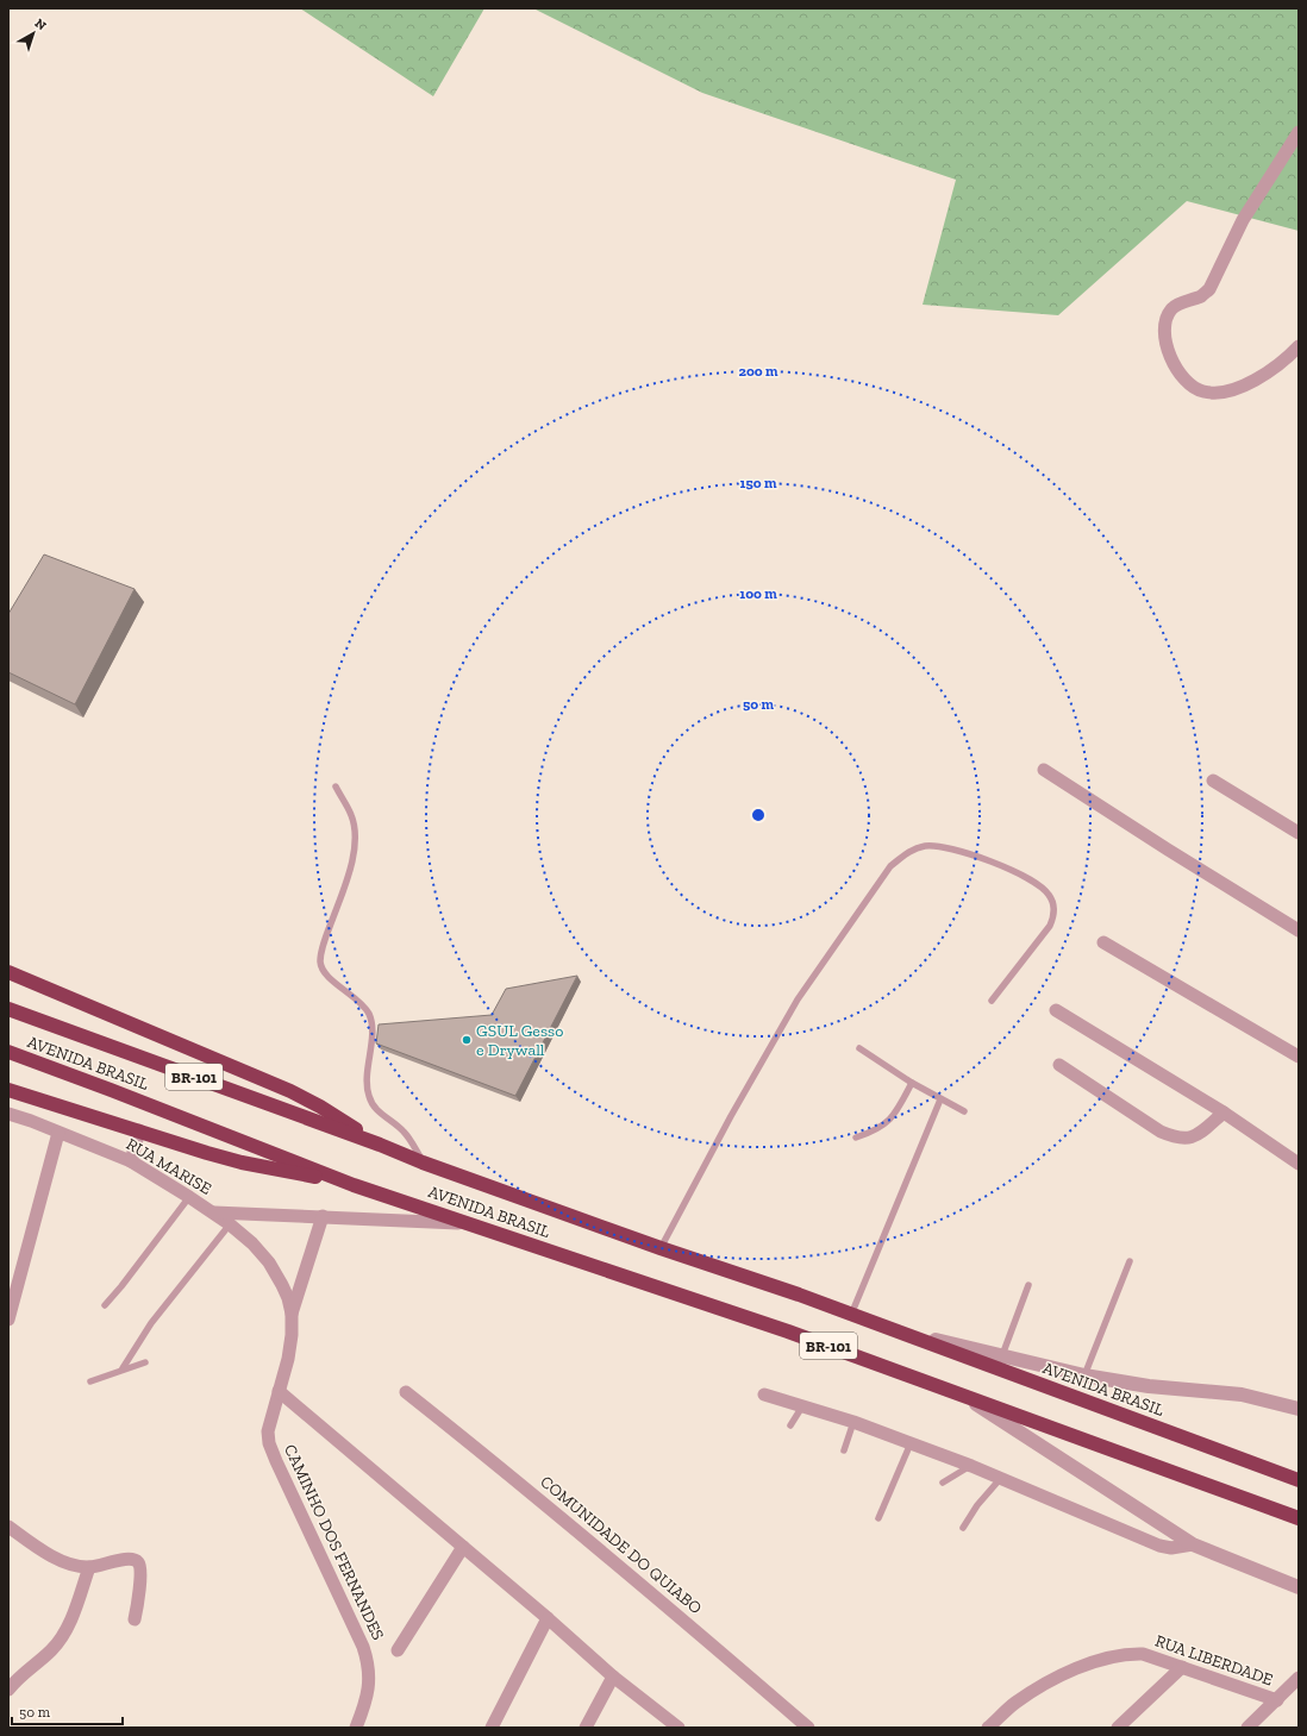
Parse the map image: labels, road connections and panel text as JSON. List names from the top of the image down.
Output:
{
  "streets": {
    "highway": ["AVENIDA BRASIL", "BR-101"],
    "street": [
      "RUA MARISE",
      "CAMINHO DOS FERNANDES",
      "COMUNIDADE DO QUIABO",
      "RUA LIBERDADE"
    ]
  },
  "crossings": [
    ["RUA MARISE", "CAMINHO DOS FERNANDES"]
  ],
  "places": ["GSUL Gesso e Drywall"],
  "scale_bar": "50 m",
  "north": "top right",
  "rings": [
    "200 m",
    "150 m",
    "100 m",
    "50 m"
  ]
}
